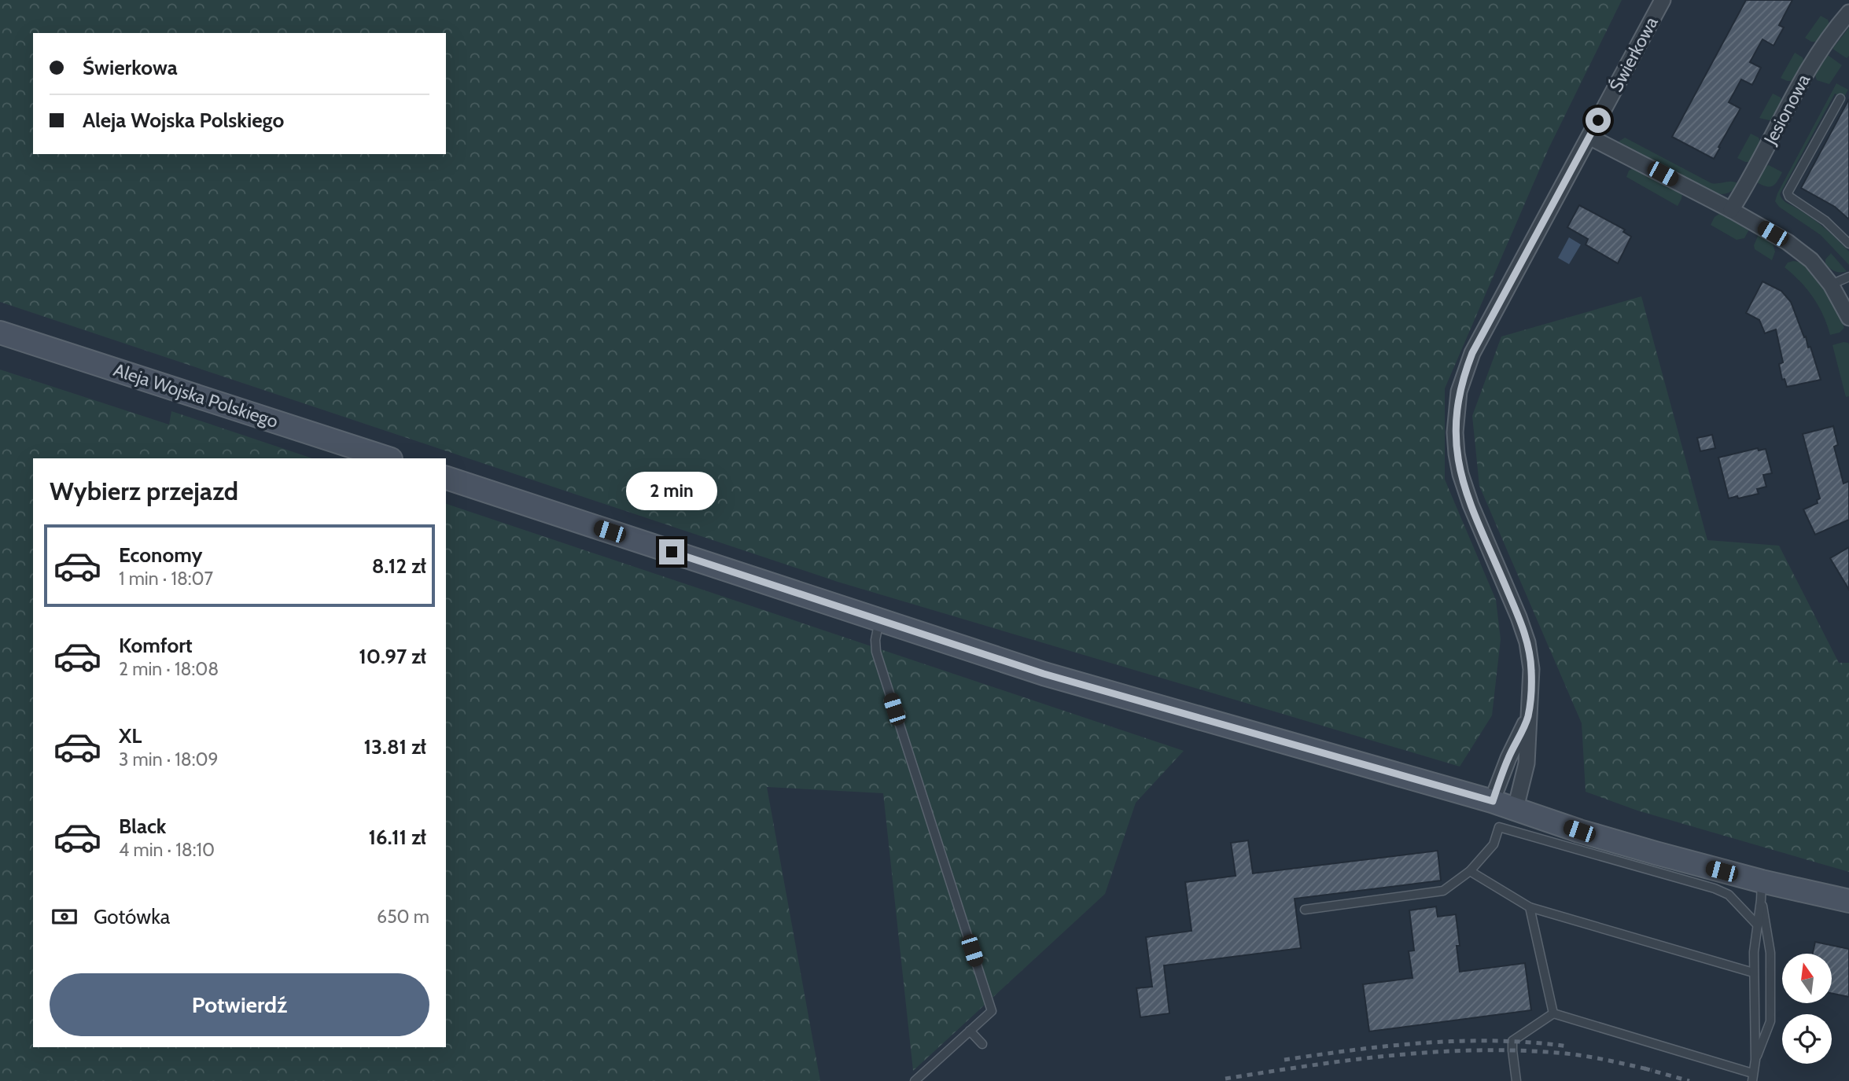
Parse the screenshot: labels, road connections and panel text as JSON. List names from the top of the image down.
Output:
{
  "streets": {
    "main road": ["Aleja Wojska Polskiego"],
    "street": ["Świerkowa", "Jesionowa"]
  },
  "north": "top",
  "page": {
    "banner": ["Świerkowa", "Aleja Wojska Polskiego"],
    "heading": "Wybierz przejazd",
    "bubble": "2 min",
    "list": [
      {
        "name": "Economy",
        "note": "1 min · 18:07",
        "value": "8.12 zł"
      },
      {
        "name": "Komfort",
        "note": "2 min · 18:08",
        "value": "10.97 zł"
      },
      {
        "name": "XL",
        "note": "3 min · 18:09",
        "value": "13.81 zł"
      },
      {
        "name": "Black",
        "note": "4 min · 18:10",
        "value": "16.11 zł"
      }
    ],
    "pay": ["Gotówka", "650 m"],
    "buttons": "Potwierdź"
  }
}
